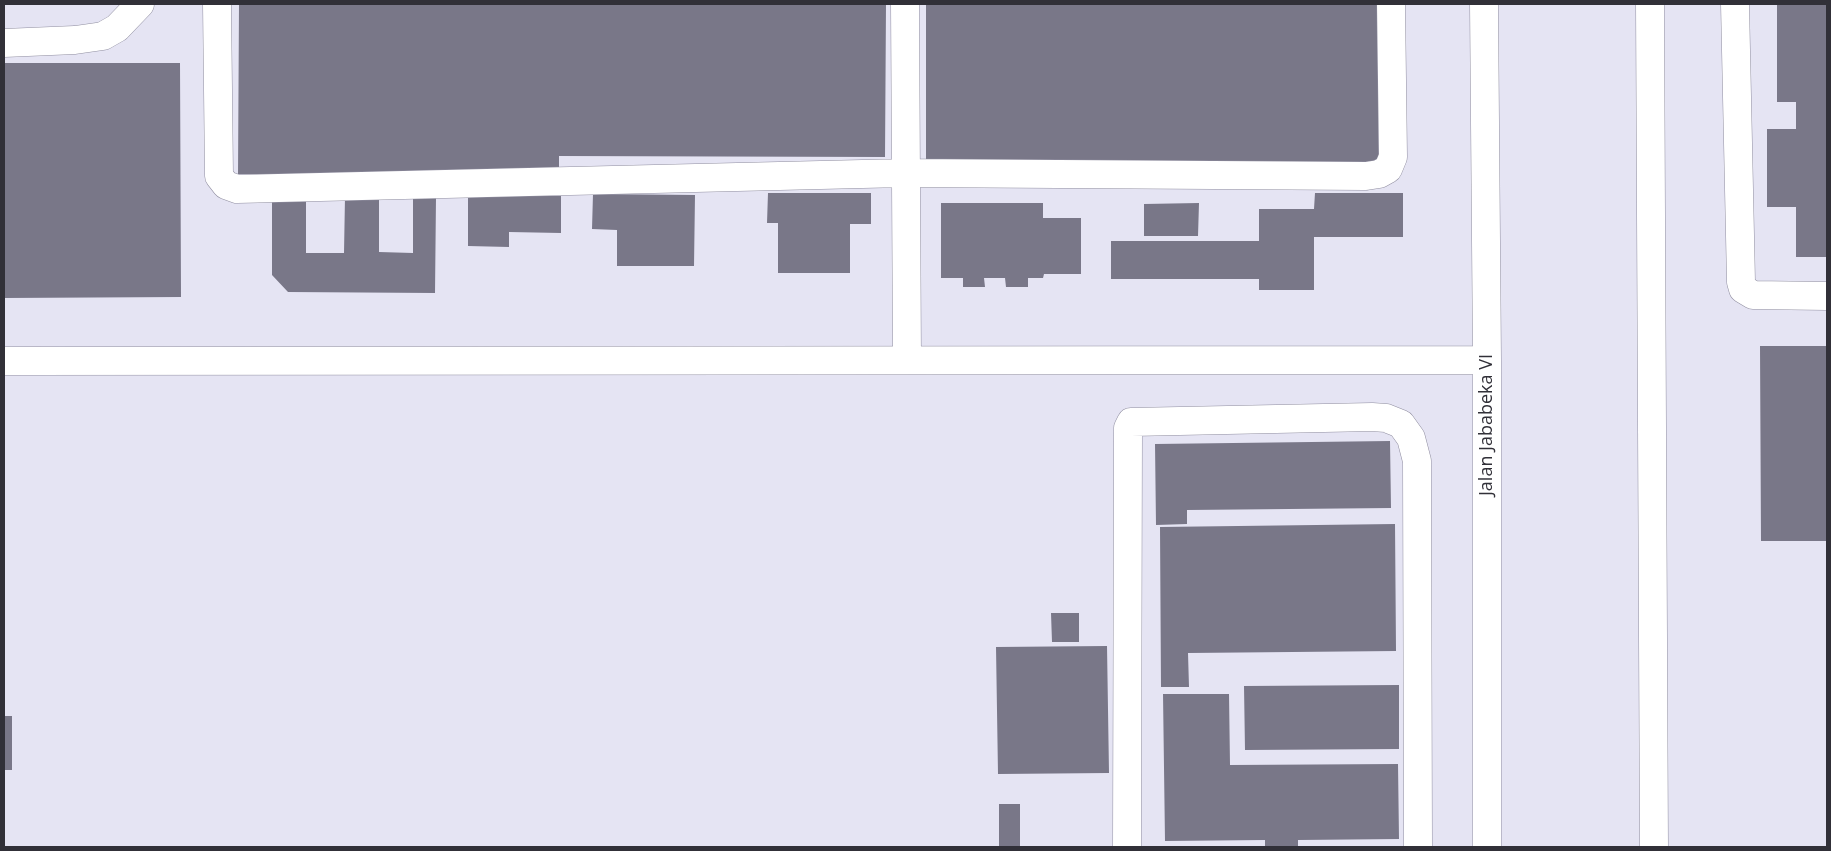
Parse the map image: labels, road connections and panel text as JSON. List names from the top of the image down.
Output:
{
  "streets": {
    "street": ["Jalan Jababeka VI"]
  }
}
